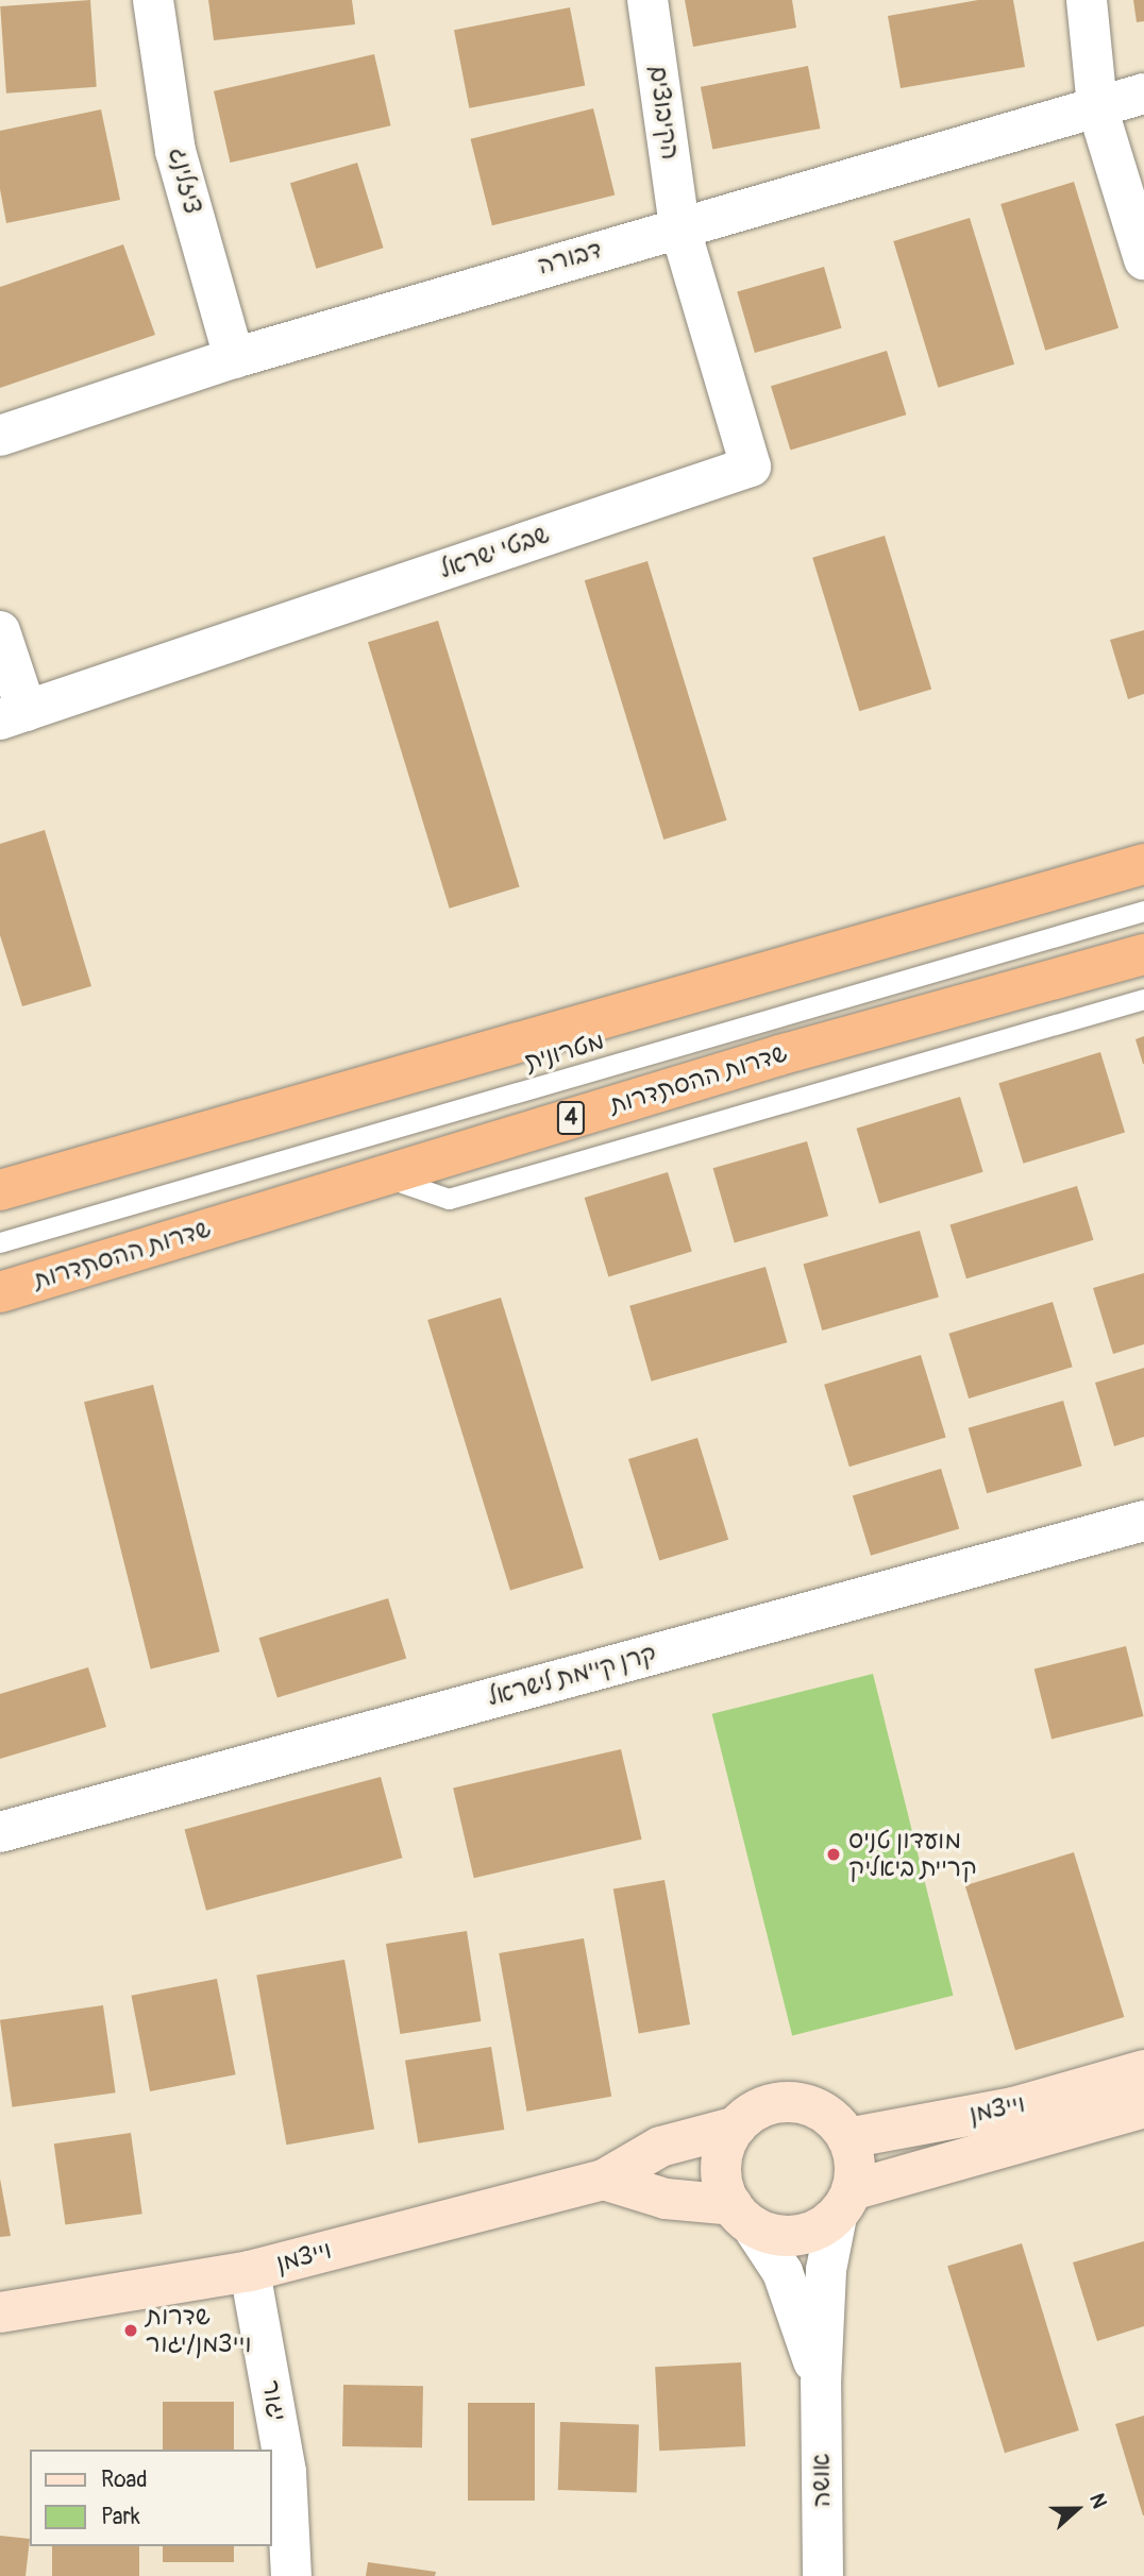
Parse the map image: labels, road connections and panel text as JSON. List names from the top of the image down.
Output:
{
  "streets": {
    "highway": ["שדרות ההסתדרות", "4"],
    "street": [
      "הקיבוצים",
      "ציזלינג",
      "דבורה",
      "שבטי ישראל",
      "קרן קיימת לישראל",
      "וייצמן",
      "יגור",
      "אושה"
    ],
    "lane": ["מטרונית"]
  },
  "crossings": [
    ["הקיבוצים", "דבורה"],
    ["הקיבוצים", "שבטי ישראל"],
    ["ציזלינג", "דבורה"],
    ["דבורה", "שבטי ישראל"],
    ["וייצמן", "יגור"],
    ["וייצמן", "אושה"]
  ],
  "places": ["מועדון טניס קריית ביאליק", "שדרות וייצמן/יגור"],
  "legend": ["Road", "Park"],
  "north": "right"
}
